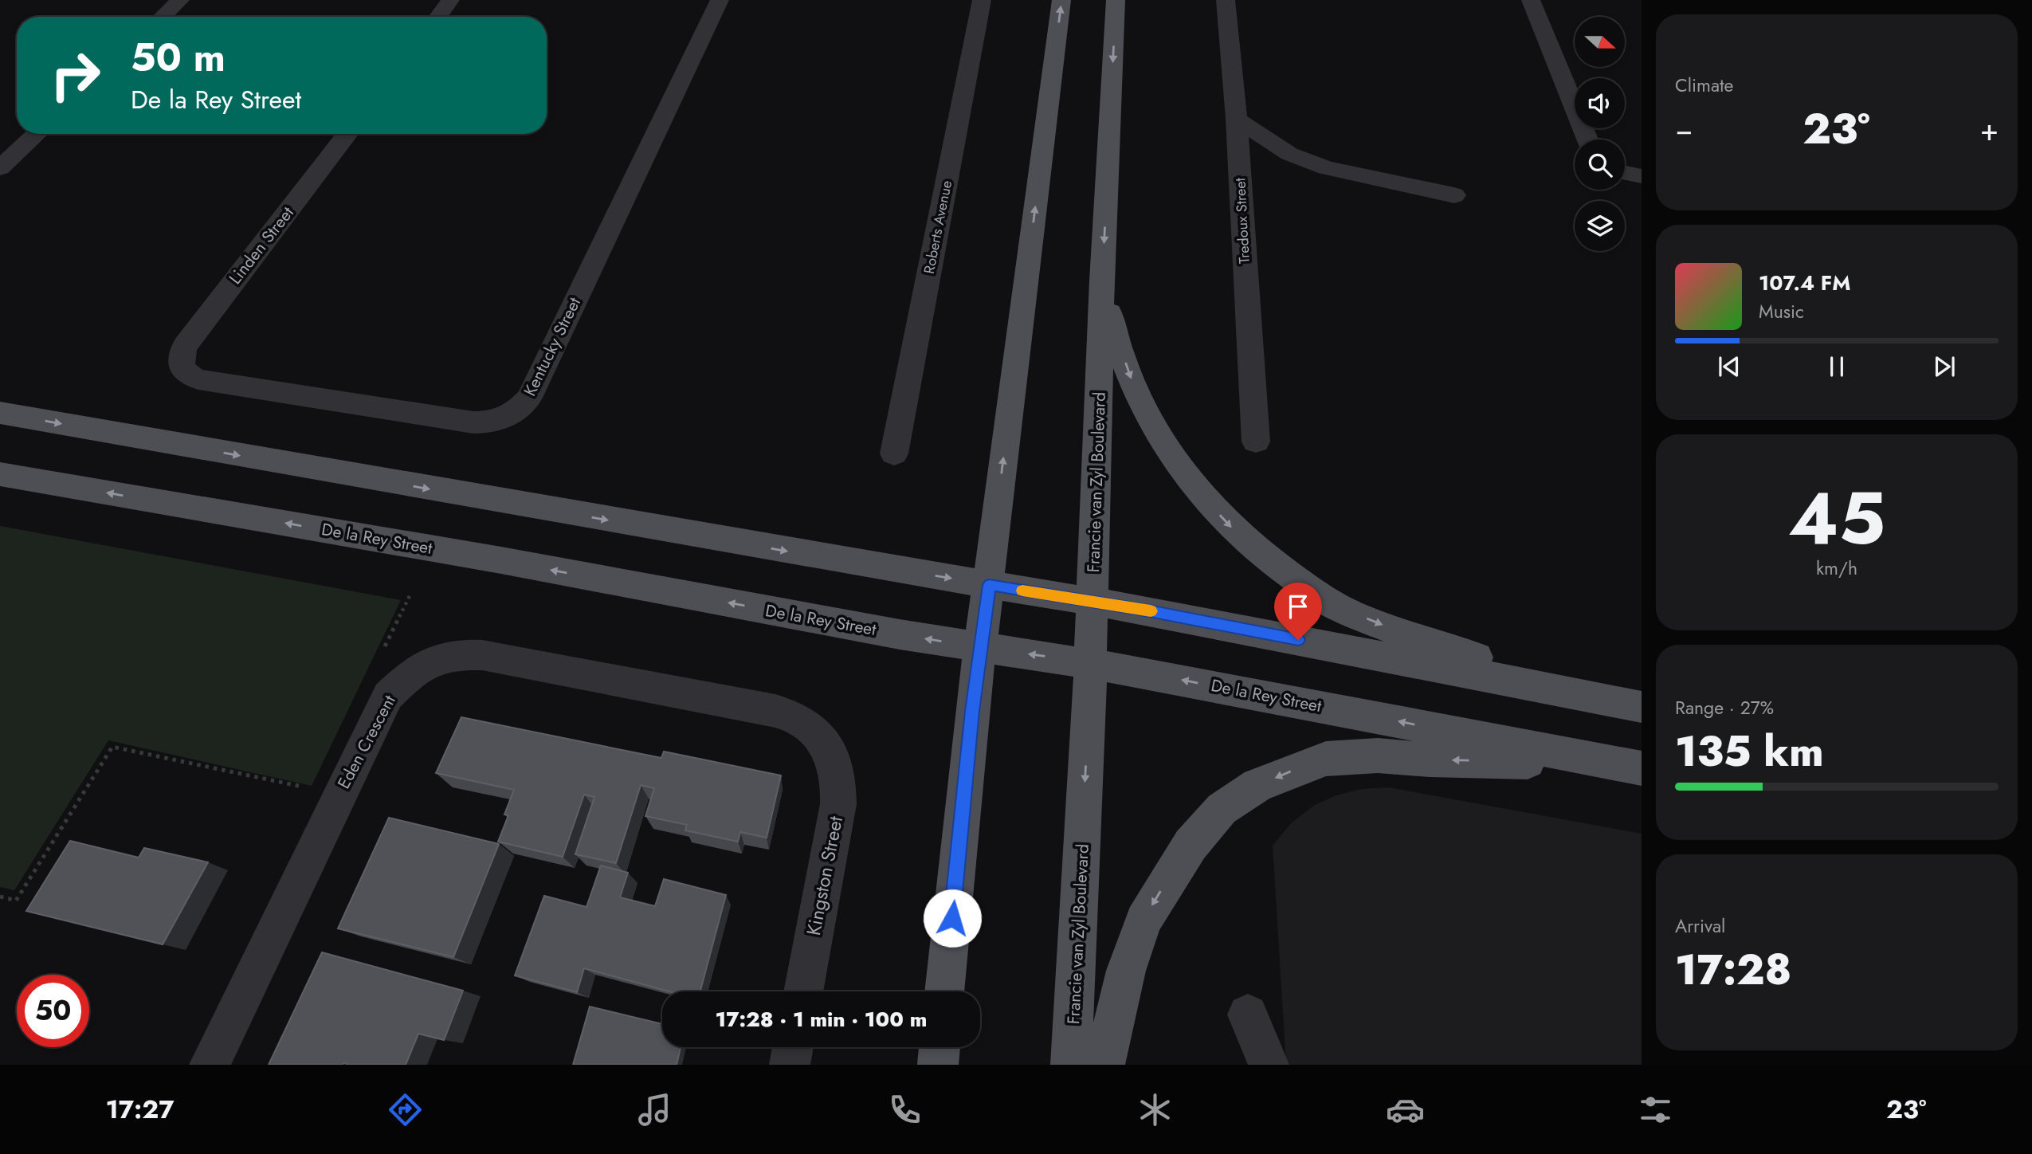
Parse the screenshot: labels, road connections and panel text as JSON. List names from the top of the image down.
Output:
{
  "streets": {
    "main road": ["Francie van Zyl Boulevard", "De la Rey Street"],
    "street": [
      "Tredoux Street",
      "Roberts Avenue",
      "Linden Street",
      "Kentucky Street",
      "Eden Crescent",
      "Kingston Street"
    ]
  },
  "crossings": [
    ["Linden Street", "Kentucky Street"],
    ["Francie van Zyl Boulevard", "De la Rey Street"],
    ["Eden Crescent", "Kingston Street"]
  ],
  "north": "right",
  "page": {
    "tile": [
      "Climate",
      ["45", "km/h"],
      ["Range · 27%", "135 km"],
      ["Arrival", "17:28"]
    ],
    "turn": ["50 m", "De la Rey Street"],
    "heat": ["−", "23°", "+"],
    "song": ["107.4 FM", "Music"],
    "limit": "50",
    "trip": "17:28 · 1 min · 100 m",
    "tabs": ["17:27", "23°"]
  }
}
